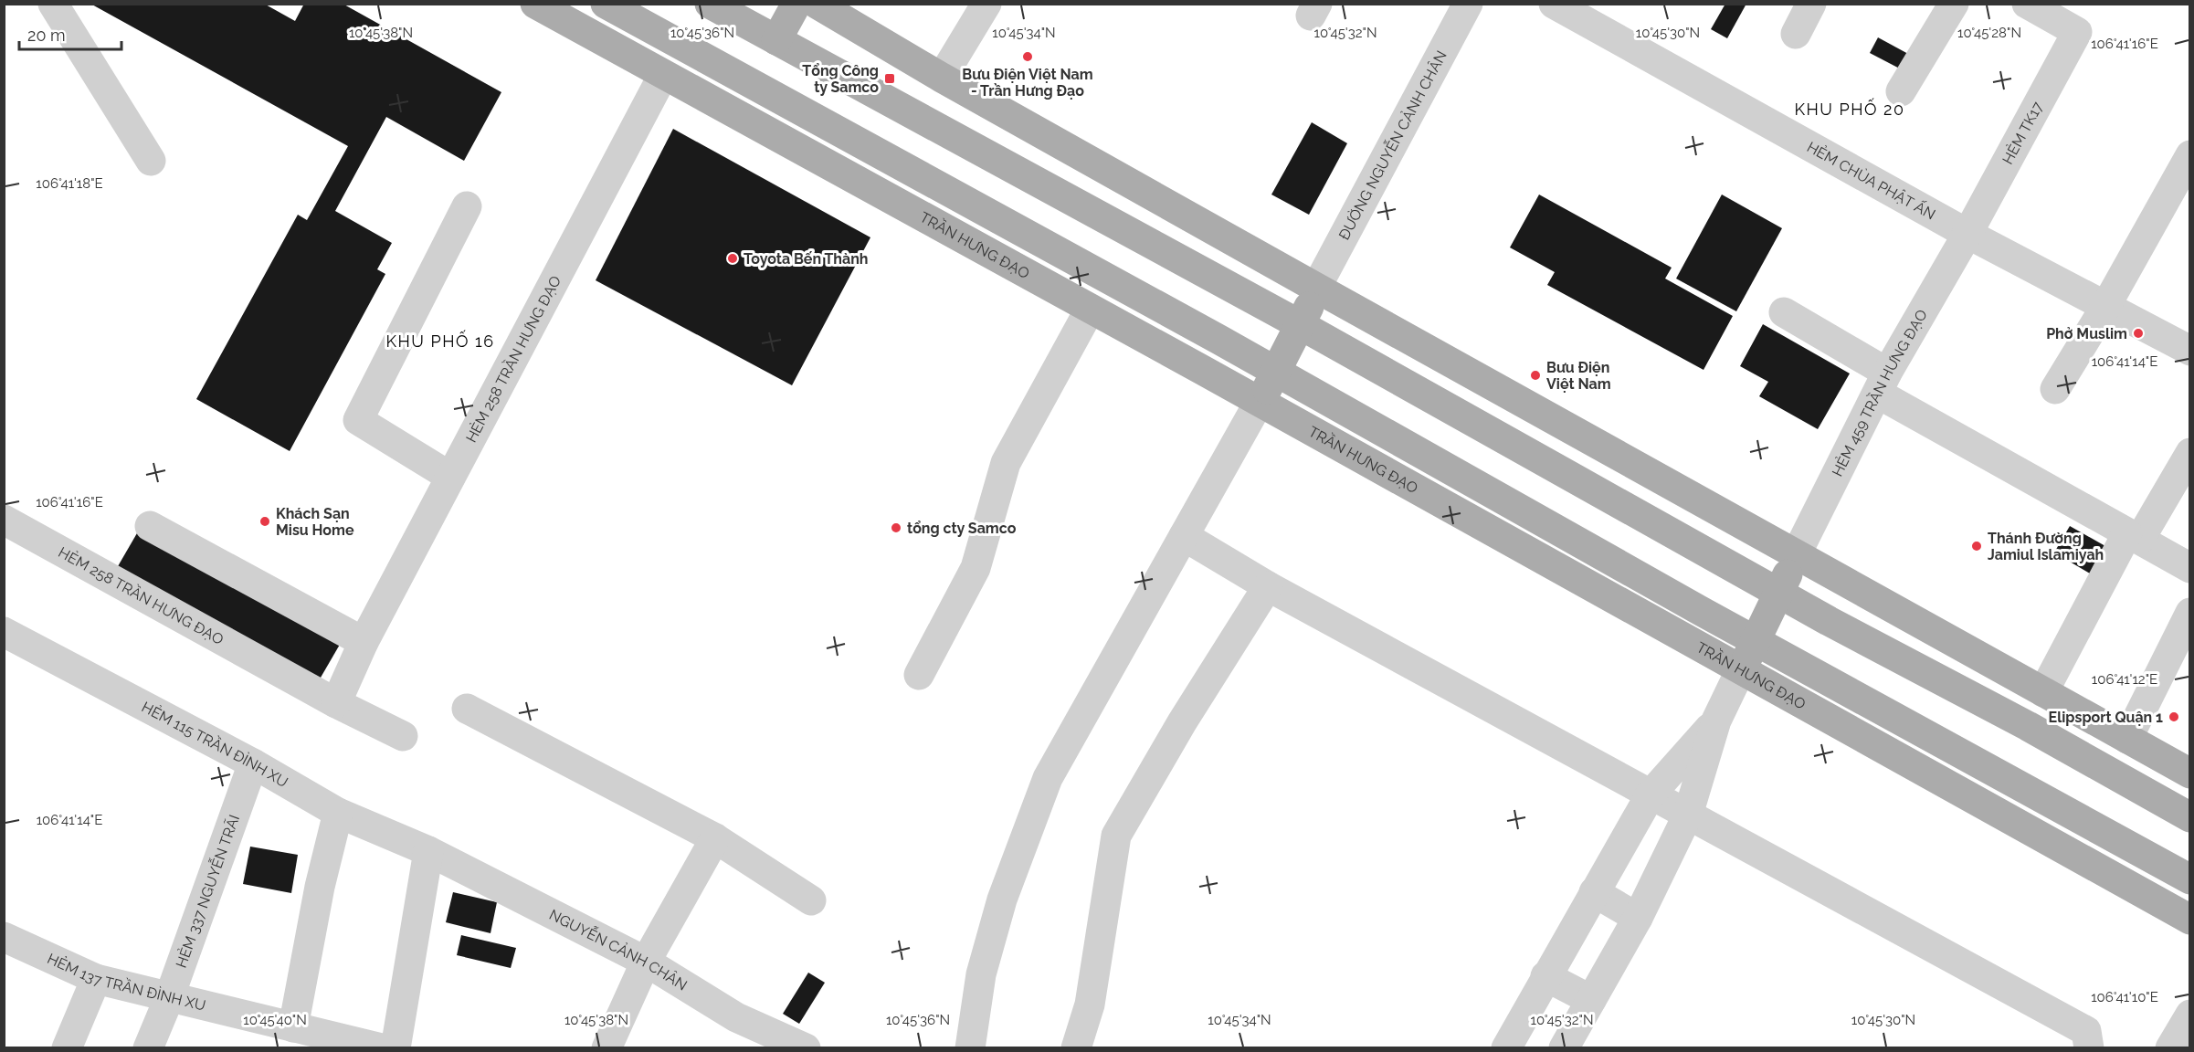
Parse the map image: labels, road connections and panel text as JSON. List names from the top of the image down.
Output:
{
  "streets": {
    "main road": ["TRẦN HƯNG ĐẠO"],
    "street": [
      "HẺM TK17",
      "ĐƯỜNG NGUYỄN CẢNH CHÂN",
      "HẺM CHÙA PHẬT ẤN",
      "HẺM 258 TRẦN HƯNG ĐẠO",
      "HẺM 459 TRẦN HƯNG ĐẠO",
      "HẺM 115 TRẦN ĐÌNH XU",
      "HẺM 337 NGUYỄN TRÃI",
      "NGUYỄN CẢNH CHÂN",
      "HẺM 137 TRẦN ÐÌNH XU"
    ]
  },
  "crossings": [
    ["HẺM TK17", "HẺM CHÙA PHẬT ẤN"],
    ["HẺM TK17", "HẺM 459 TRẦN HƯNG ĐẠO"],
    ["HẺM CHÙA PHẬT ẤN", "HẺM 459 TRẦN HƯNG ĐẠO"],
    ["TRẦN HƯNG ĐẠO", "HẺM 258 TRẦN HƯNG ĐẠO"],
    ["HẺM 115 TRẦN ĐÌNH XU", "HẺM 337 NGUYỄN TRÃI"],
    ["HẺM 115 TRẦN ĐÌNH XU", "NGUYỄN CẢNH CHÂN"],
    ["HẺM 337 NGUYỄN TRÃI", "HẺM 137 TRẦN ÐÌNH XU"]
  ],
  "districts": ["KHU PHỐ 20", "KHU PHỐ 16"],
  "places": {
    "other": [
      "Bưu Điện Việt Nam - Trần Hưng Đạo",
      "Toyota Bến Thành",
      "Phở Muslim",
      "Bưu Điện Việt Nam",
      "Khách Sạn Misu Home",
      "tổng cty Samco",
      "Thánh Đường Jamiul Islamiyah",
      "Elipsport Quận 1"
    ],
    "transit": ["Tổng Công ty Samco"]
  },
  "scale_bar": "20 m",
  "coordinates": [
    "10°45'38\"N",
    "10°45'36\"N",
    "10°45'34\"N",
    "10°45'32\"N",
    "10°45'30\"N",
    "10°45'28\"N",
    "106°41'16\"E",
    "106°41'18\"E",
    "106°41'14\"E",
    "106°41'12\"E",
    "106°41'10\"E",
    "10°45'40\"N"
  ]
}
